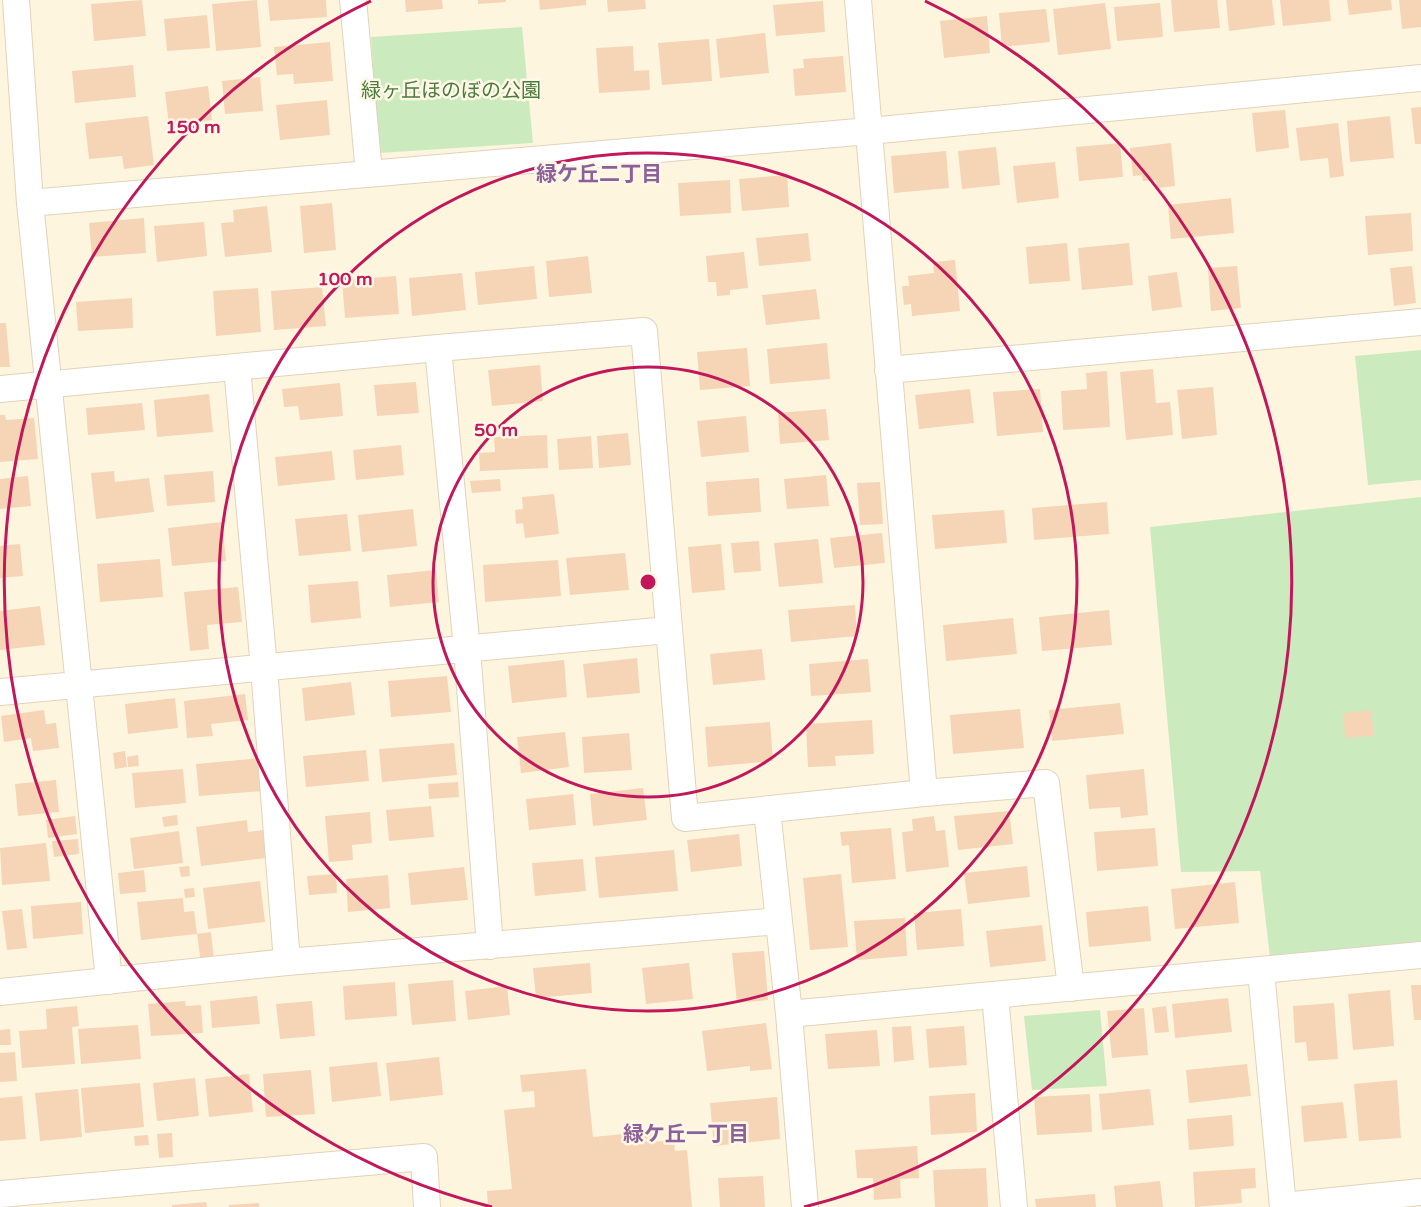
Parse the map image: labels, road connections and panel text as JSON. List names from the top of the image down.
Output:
{
  "districts": ["緑ケ丘二丁目", "緑ケ丘一丁目"],
  "parks": ["緑ヶ丘ほのぼの公園"],
  "rings": ["150 m", "100 m", "50 m"]
}
